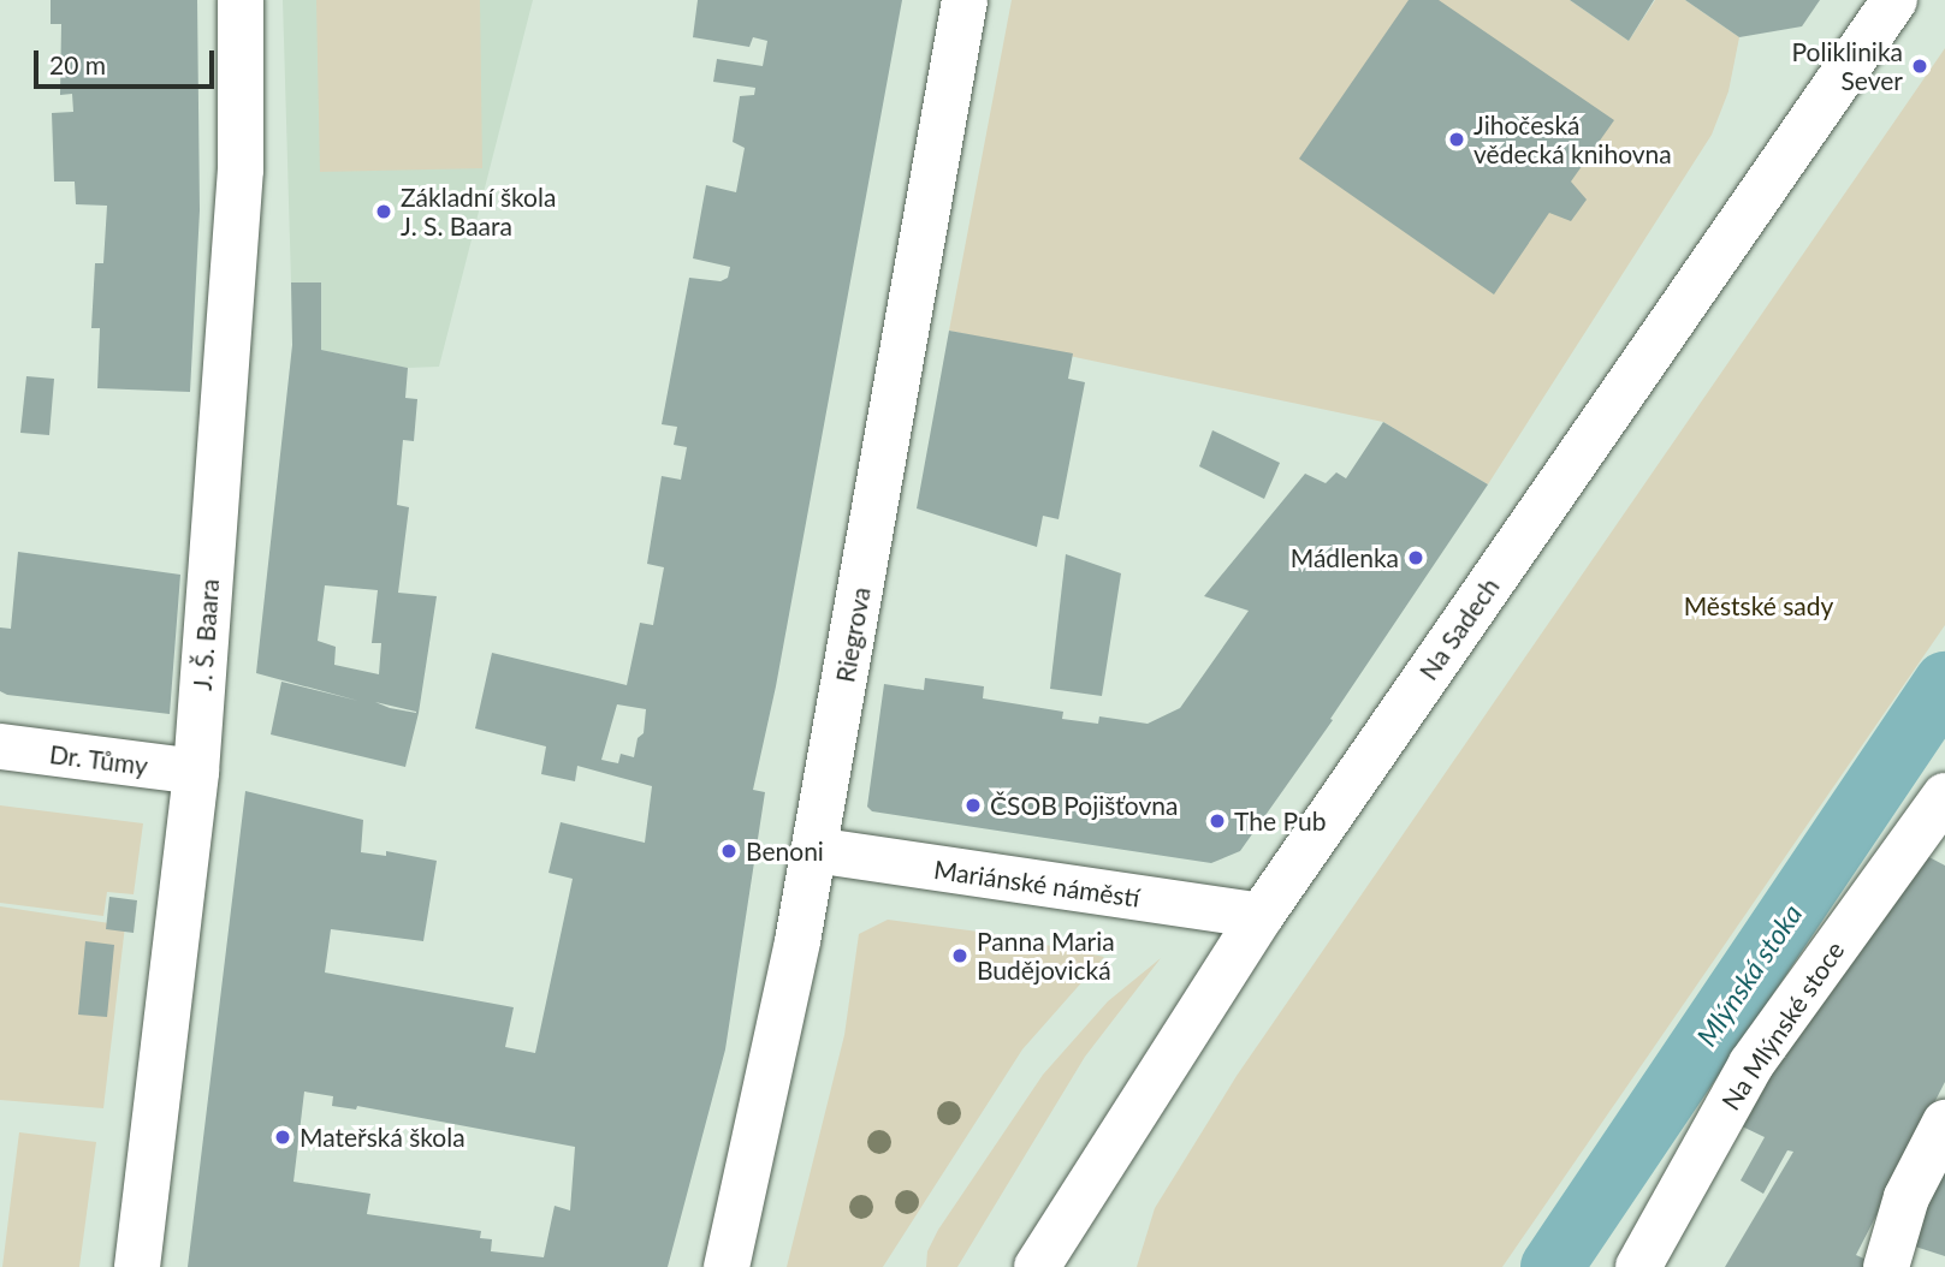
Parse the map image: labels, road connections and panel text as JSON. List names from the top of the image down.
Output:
{
  "streets": {
    "street": [
      "Na Sadech",
      "J. Š. Baara",
      "Riegrova",
      "Dr. Tůmy",
      "Mariánské náměstí",
      "Na Mlýnské stoce"
    ]
  },
  "crossings": [
    ["Na Sadech", "Mariánské náměstí"],
    ["J. Š. Baara", "Dr. Tůmy"],
    ["Riegrova", "Mariánské náměstí"]
  ],
  "water": ["Mlýnská stoka"],
  "parks": ["Městské sady"],
  "places": [
    "Poliklinika Sever",
    "Jihočeská vědecká knihovna",
    "Základní škola J. S. Baara",
    "Mádlenka",
    "ČSOB Pojišťovna",
    "The Pub",
    "Benoni",
    "Panna Maria Budějovická",
    "Mateřská škola"
  ],
  "scale_bar": "20 m"
}
